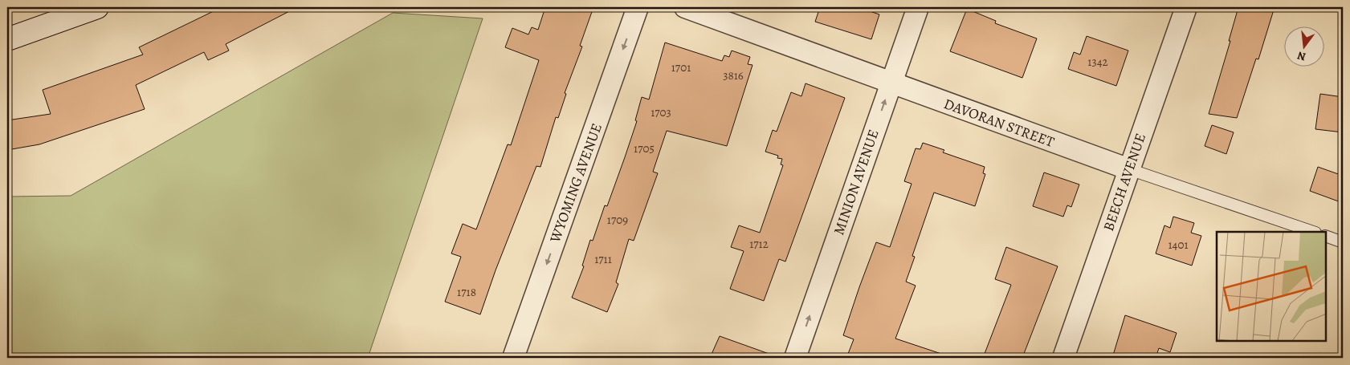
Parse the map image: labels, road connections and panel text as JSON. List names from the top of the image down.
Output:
{
  "streets": {
    "street": [
      "DAVORAN STREET",
      "MINION AVENUE",
      "BEECH AVENUE",
      "WYOMING AVENUE"
    ]
  },
  "crossings": [
    ["DAVORAN STREET", "MINION AVENUE"],
    ["DAVORAN STREET", "BEECH AVENUE"]
  ],
  "one_way": ["MINION AVENUE", "WYOMING AVENUE"],
  "house_numbers": [
    "1342",
    "1701",
    "3816",
    "1703",
    "1705",
    "1709",
    "1712",
    "1401",
    "1711",
    "1718"
  ],
  "north": "bottom"
}
